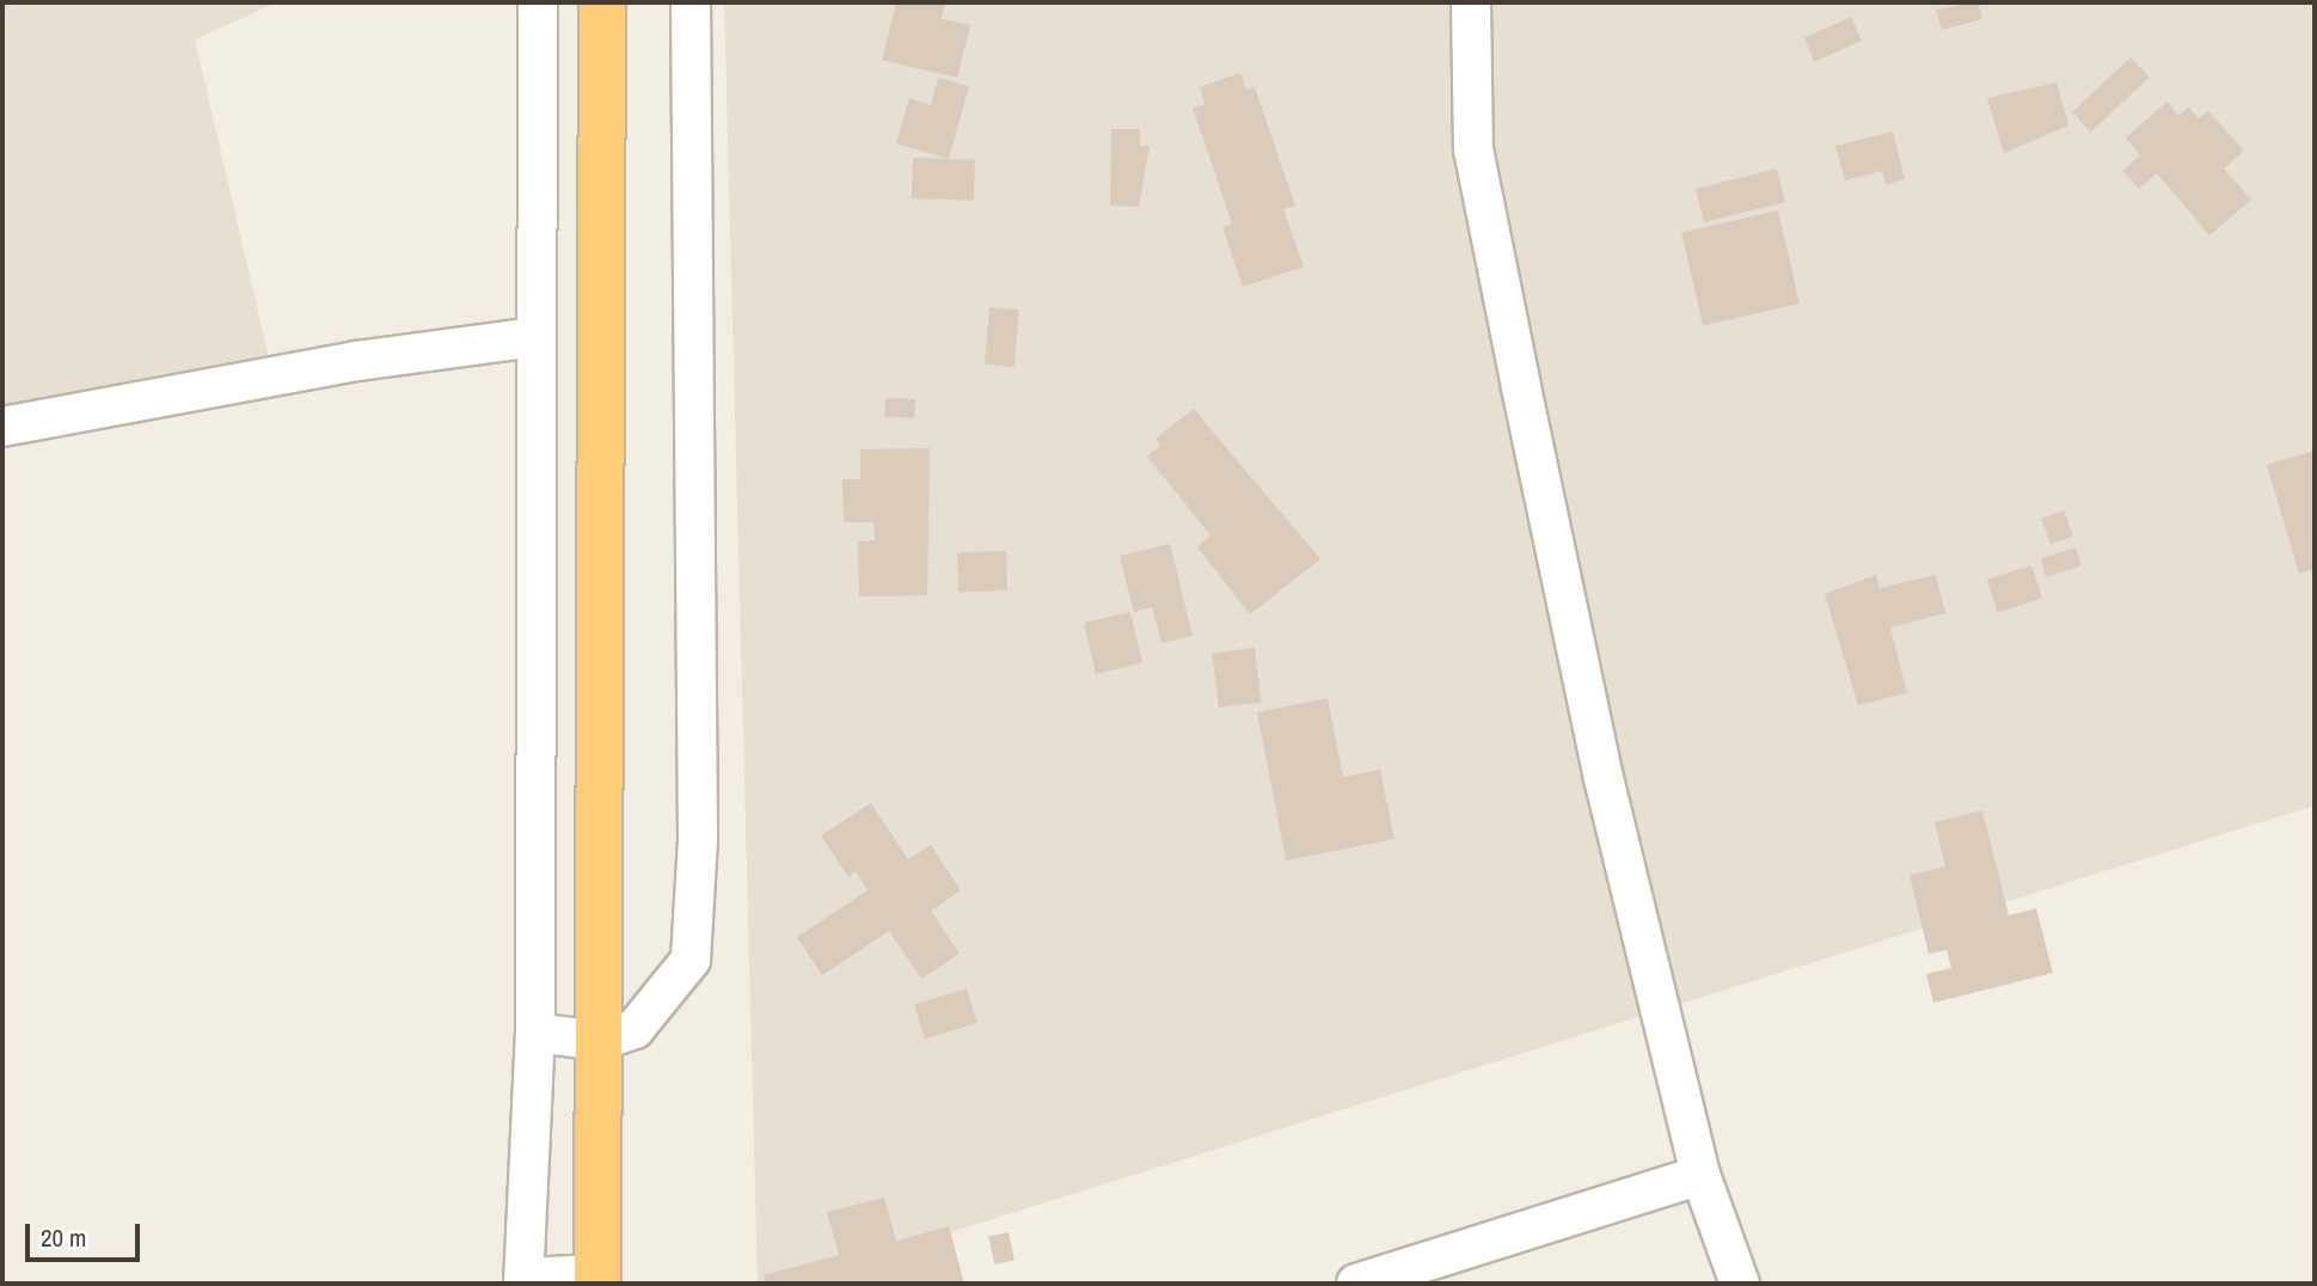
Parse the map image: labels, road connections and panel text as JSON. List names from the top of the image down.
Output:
{
  "scale_bar": "20 m"
}
